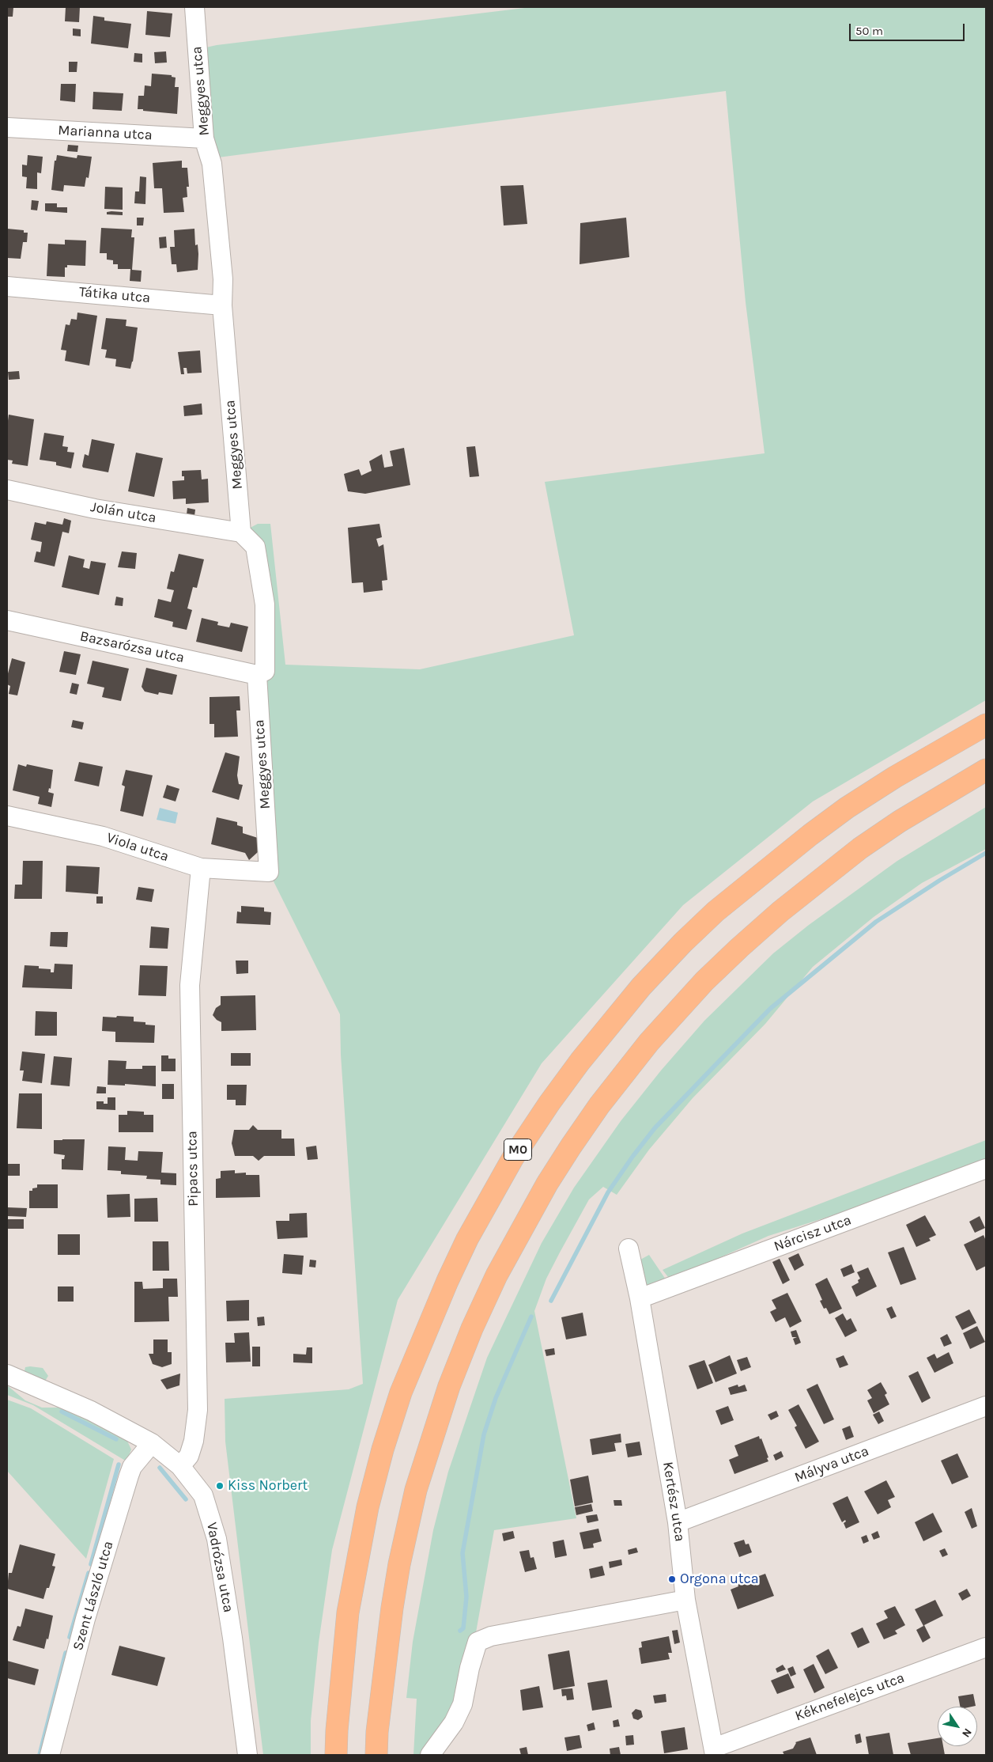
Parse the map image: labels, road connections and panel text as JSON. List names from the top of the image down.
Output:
{
  "streets": {
    "highway": ["M0"],
    "street": [
      "Meggyes utca",
      "Marianna utca",
      "Tátika utca",
      "Jolán utca",
      "Bazsarózsa utca",
      "Viola utca",
      "Pipacs utca",
      "Nárcisz utca",
      "Mályva utca",
      "Kertész utca",
      "Vadrózsa utca",
      "Szent László utca",
      "Kéknefelejcs utca"
    ]
  },
  "crossings": [
    ["Meggyes utca", "Marianna utca"],
    ["Meggyes utca", "Tátika utca"],
    ["Meggyes utca", "Jolán utca"],
    ["Meggyes utca", "Bazsarózsa utca"],
    ["Meggyes utca", "Viola utca"],
    ["Viola utca", "Pipacs utca"],
    ["Pipacs utca", "Vadrózsa utca"],
    ["Nárcisz utca", "Kertész utca"],
    ["Mályva utca", "Kertész utca"],
    ["Kertész utca", "Kéknefelejcs utca"],
    ["Vadrózsa utca", "Szent László utca"]
  ],
  "places": ["Kiss Norbert", "Orgona utca"],
  "scale_bar": "50 m",
  "north": "bottom right"
}
